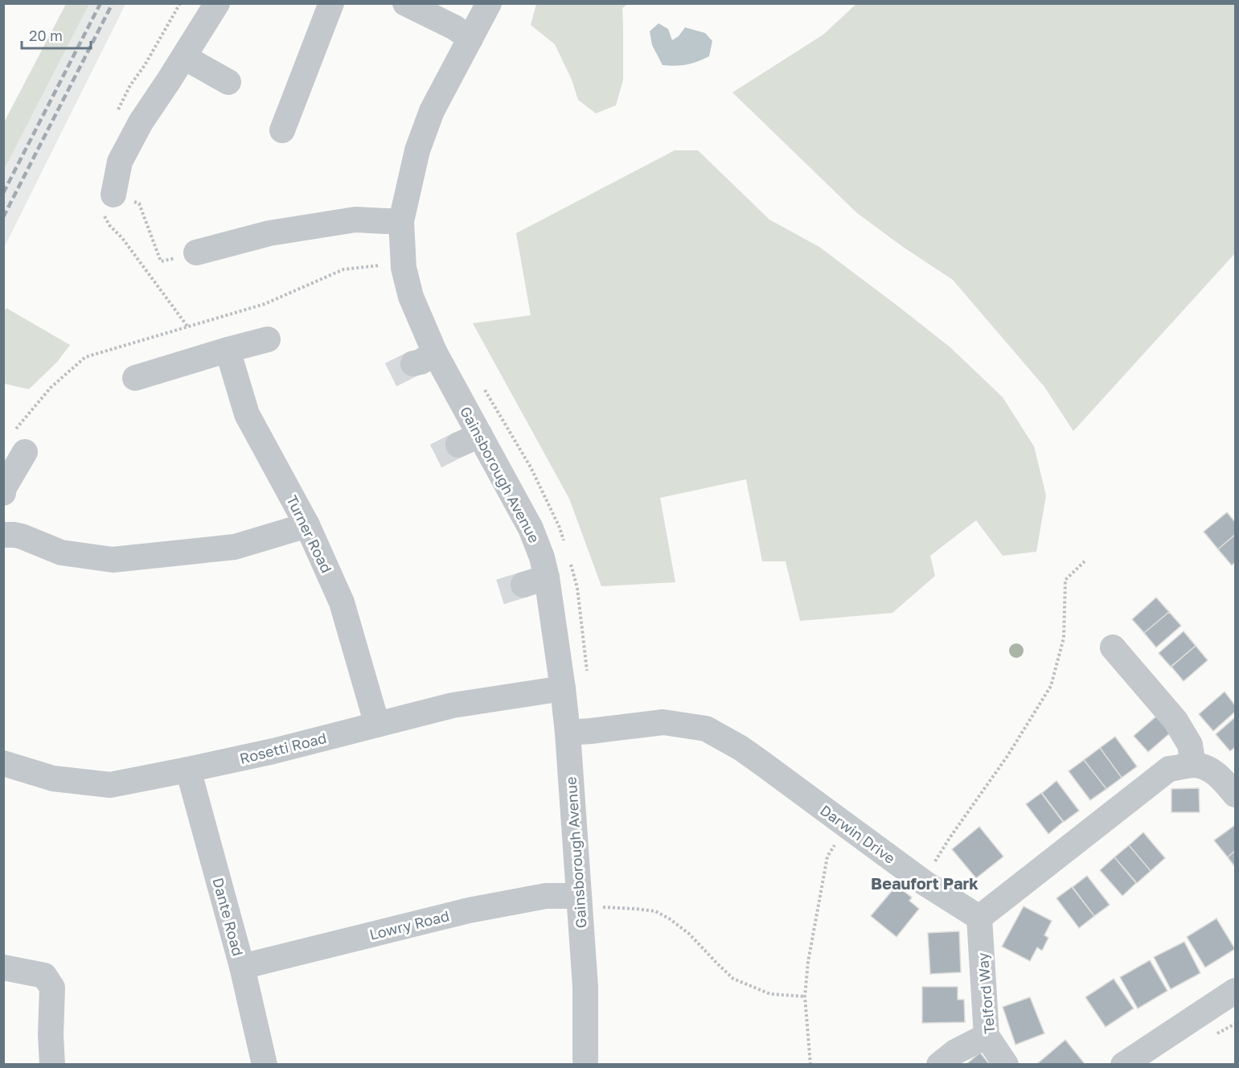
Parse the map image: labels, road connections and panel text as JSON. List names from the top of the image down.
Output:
{
  "streets": {
    "street": [
      "Gainsborough Avenue",
      "Turner Road",
      "Rosetti Road",
      "Darwin Drive",
      "Dante Road",
      "Lowry Road",
      "Telford Way"
    ]
  },
  "crossings": [
    ["Gainsborough Avenue", "Rosetti Road"],
    ["Gainsborough Avenue", "Darwin Drive"],
    ["Gainsborough Avenue", "Lowry Road"],
    ["Turner Road", "Rosetti Road"],
    ["Rosetti Road", "Dante Road"],
    ["Darwin Drive", "Telford Way"],
    ["Dante Road", "Lowry Road"]
  ],
  "districts": ["Beaufort Park"],
  "scale_bar": "20 m"
}
